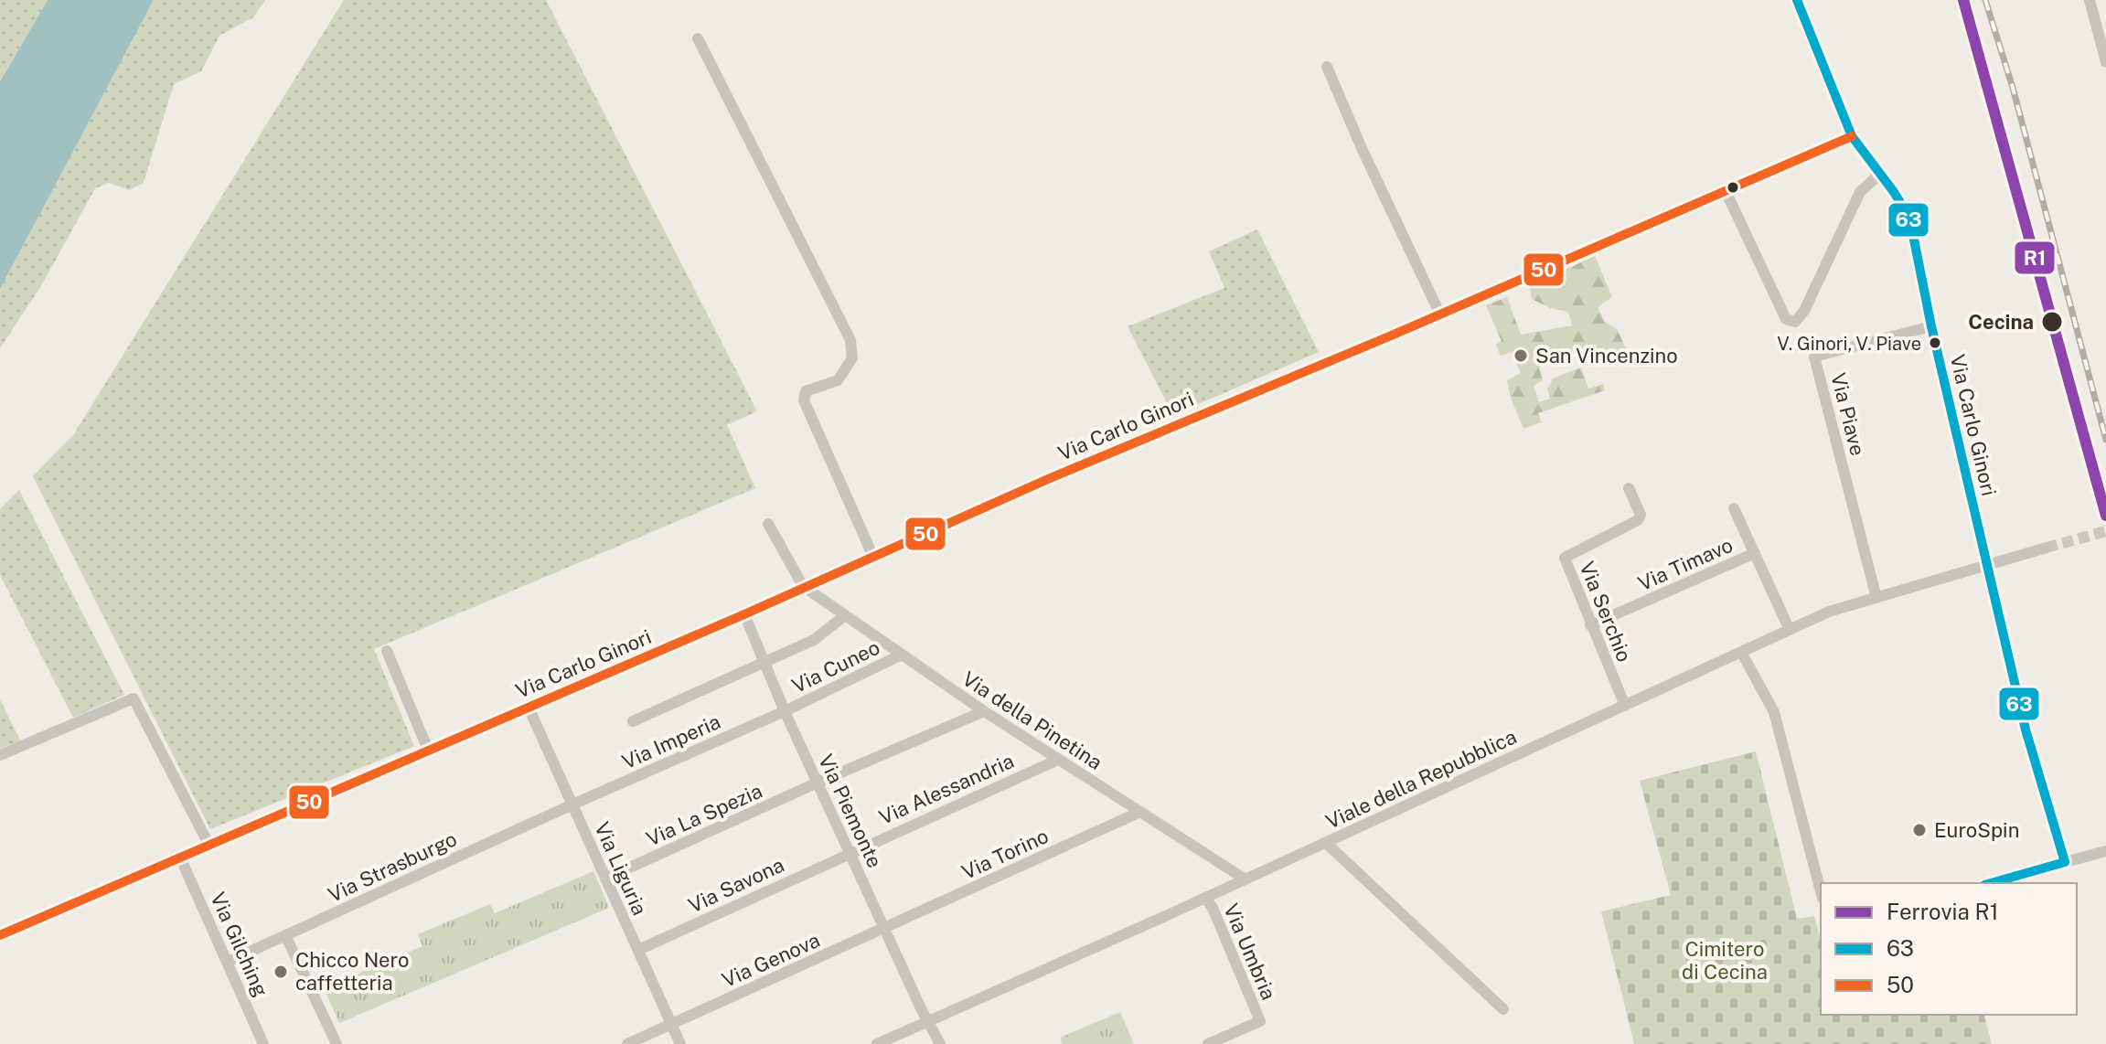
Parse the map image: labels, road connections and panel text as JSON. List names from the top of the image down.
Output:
{
  "streets": {
    "street": [
      "Via Piave",
      "Via Carlo Ginori",
      "Via Timavo",
      "Via Serchio",
      "Via Cuneo",
      "Via della Pinetina",
      "Via Imperia",
      "Viale della Repubblica",
      "Via Alessandria",
      "Via Piemonte",
      "Via La Spezia",
      "Via Torino",
      "Via Strasburgo",
      "Via Liguria",
      "Via Savona",
      "Via Gilching",
      "Via Umbria",
      "Via Genova"
    ]
  },
  "crossings": [
    ["Via Piave", "Via Carlo Ginori"],
    ["Via Piave", "Viale della Repubblica"],
    ["Via Carlo Ginori", "Via della Pinetina"],
    ["Via Carlo Ginori", "Viale della Repubblica"],
    ["Via Carlo Ginori", "Via Piemonte"],
    ["Via Carlo Ginori", "Via Liguria"],
    ["Via Carlo Ginori", "Via Gilching"],
    ["Via Timavo", "Via Serchio"],
    ["Via Serchio", "Viale della Repubblica"],
    ["Via Cuneo", "Via della Pinetina"],
    ["Via Cuneo", "Via Imperia"],
    ["Via Cuneo", "Via Piemonte"],
    ["Via della Pinetina", "Viale della Repubblica"],
    ["Via della Pinetina", "Via Alessandria"],
    ["Via della Pinetina", "Via La Spezia"],
    ["Via della Pinetina", "Via Torino"],
    ["Via Imperia", "Via Piemonte"],
    ["Via Imperia", "Via Strasburgo"],
    ["Via Imperia", "Via Liguria"],
    ["Viale della Repubblica", "Via Piemonte"],
    ["Viale della Repubblica", "Via Umbria"],
    ["Via Alessandria", "Via Piemonte"],
    ["Via Alessandria", "Via Savona"],
    ["Via Piemonte", "Via La Spezia"],
    ["Via Piemonte", "Via Torino"],
    ["Via Piemonte", "Via Savona"],
    ["Via Piemonte", "Via Genova"],
    ["Via La Spezia", "Via Liguria"],
    ["Via Torino", "Via Genova"],
    ["Via Strasburgo", "Via Liguria"],
    ["Via Strasburgo", "Via Gilching"],
    ["Via Liguria", "Via Savona"],
    ["Via Liguria", "Via Genova"]
  ],
  "parks": ["Cimitero di Cecina"],
  "places": [
    "Cecina",
    "V. Ginori, V. Piave",
    "San Vincenzino",
    "EuroSpin",
    "Chicco Nero caffetteria"
  ],
  "lines": ["rail line R1", "transit line 63", "transit line 50"],
  "legend": ["Ferrovia R1", "63", "50"]
}
